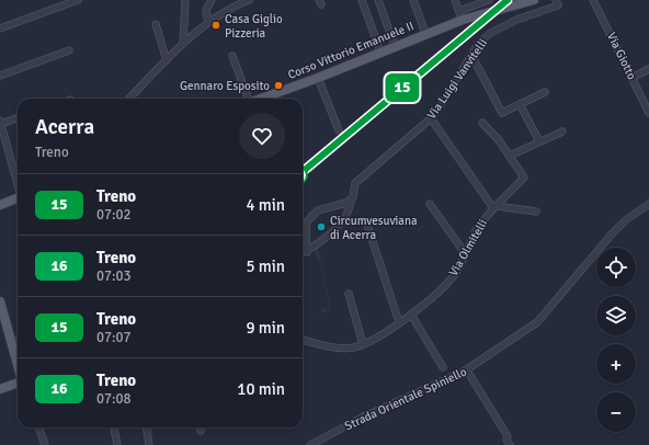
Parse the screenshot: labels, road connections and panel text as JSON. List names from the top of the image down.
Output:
{
  "streets": {
    "main road": ["Corso Vittorio Emanuele II"],
    "street": [
      "Via Giotto",
      "Via Luigi Vanvitelli",
      "Via Olmitelli",
      "Strada Orientale Spiniello"
    ]
  },
  "places": ["Casa Giglio Pizzeria", "Gennaro Esposito", "Circumvesuviana di Acerra"],
  "page": {
    "on_map": "15",
    "heading": ["Acerra", "Treno"],
    "list": [
      {
        "mark": "15",
        "name": "Treno",
        "note": "07:02",
        "value": "4 min"
      },
      {
        "mark": "16",
        "name": "Treno",
        "note": "07:03",
        "value": "5 min"
      },
      {
        "mark": "15",
        "name": "Treno",
        "note": "07:07",
        "value": "9 min"
      },
      {
        "mark": "16",
        "name": "Treno",
        "note": "07:08",
        "value": "10 min"
      }
    ],
    "map_buttons": ["+", "−"]
  }
}
